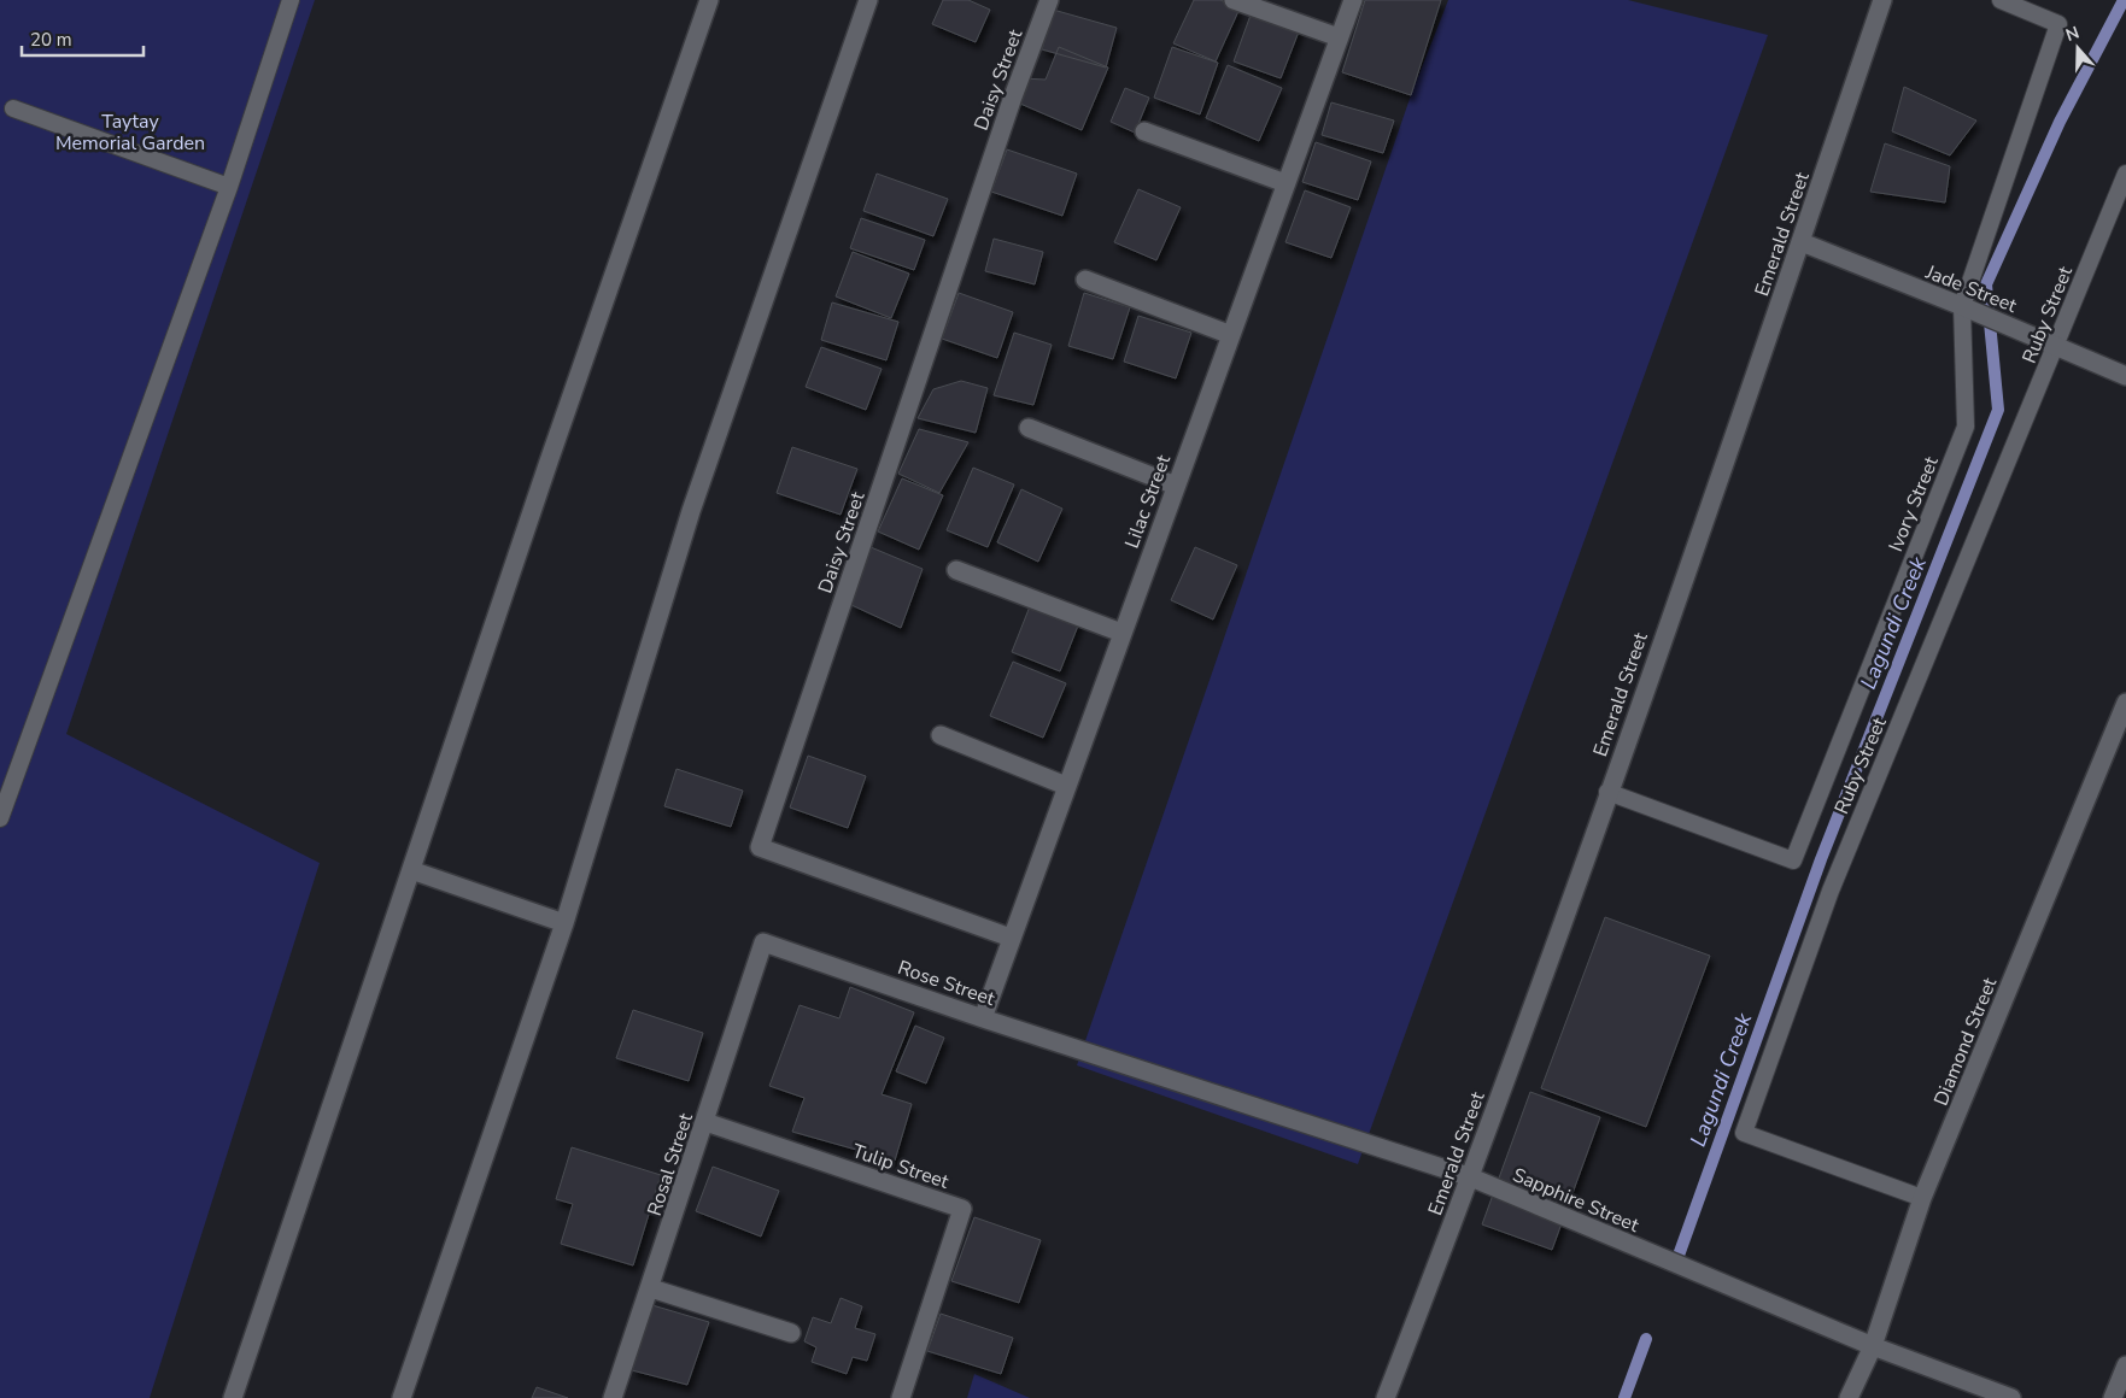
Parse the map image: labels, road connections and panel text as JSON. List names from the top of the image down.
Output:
{
  "streets": {
    "street": [
      "Daisy Street",
      "Emerald Street",
      "Jade Street",
      "Lilac Street",
      "Rose Street",
      "Diamond Street",
      "Rosal Street",
      "Tulip Street",
      "Sapphire Street"
    ],
    "lane": ["Ruby Street", "Ivory Street"]
  },
  "crossings": [
    ["Daisy Street", "Lilac Street"],
    ["Emerald Street", "Jade Street"],
    ["Emerald Street", "Ivory Street"],
    ["Emerald Street", "Sapphire Street"],
    ["Jade Street", "Ruby Street"],
    ["Jade Street", "Ivory Street"],
    ["Ruby Street", "Diamond Street"],
    ["Lilac Street", "Rose Street"],
    ["Rose Street", "Rosal Street"],
    ["Rose Street", "Sapphire Street"],
    ["Diamond Street", "Sapphire Street"],
    ["Rosal Street", "Tulip Street"]
  ],
  "water": ["Lagundi Creek"],
  "parks": ["Taytay Memorial Garden"],
  "scale_bar": "20 m",
  "north": "top"
}
